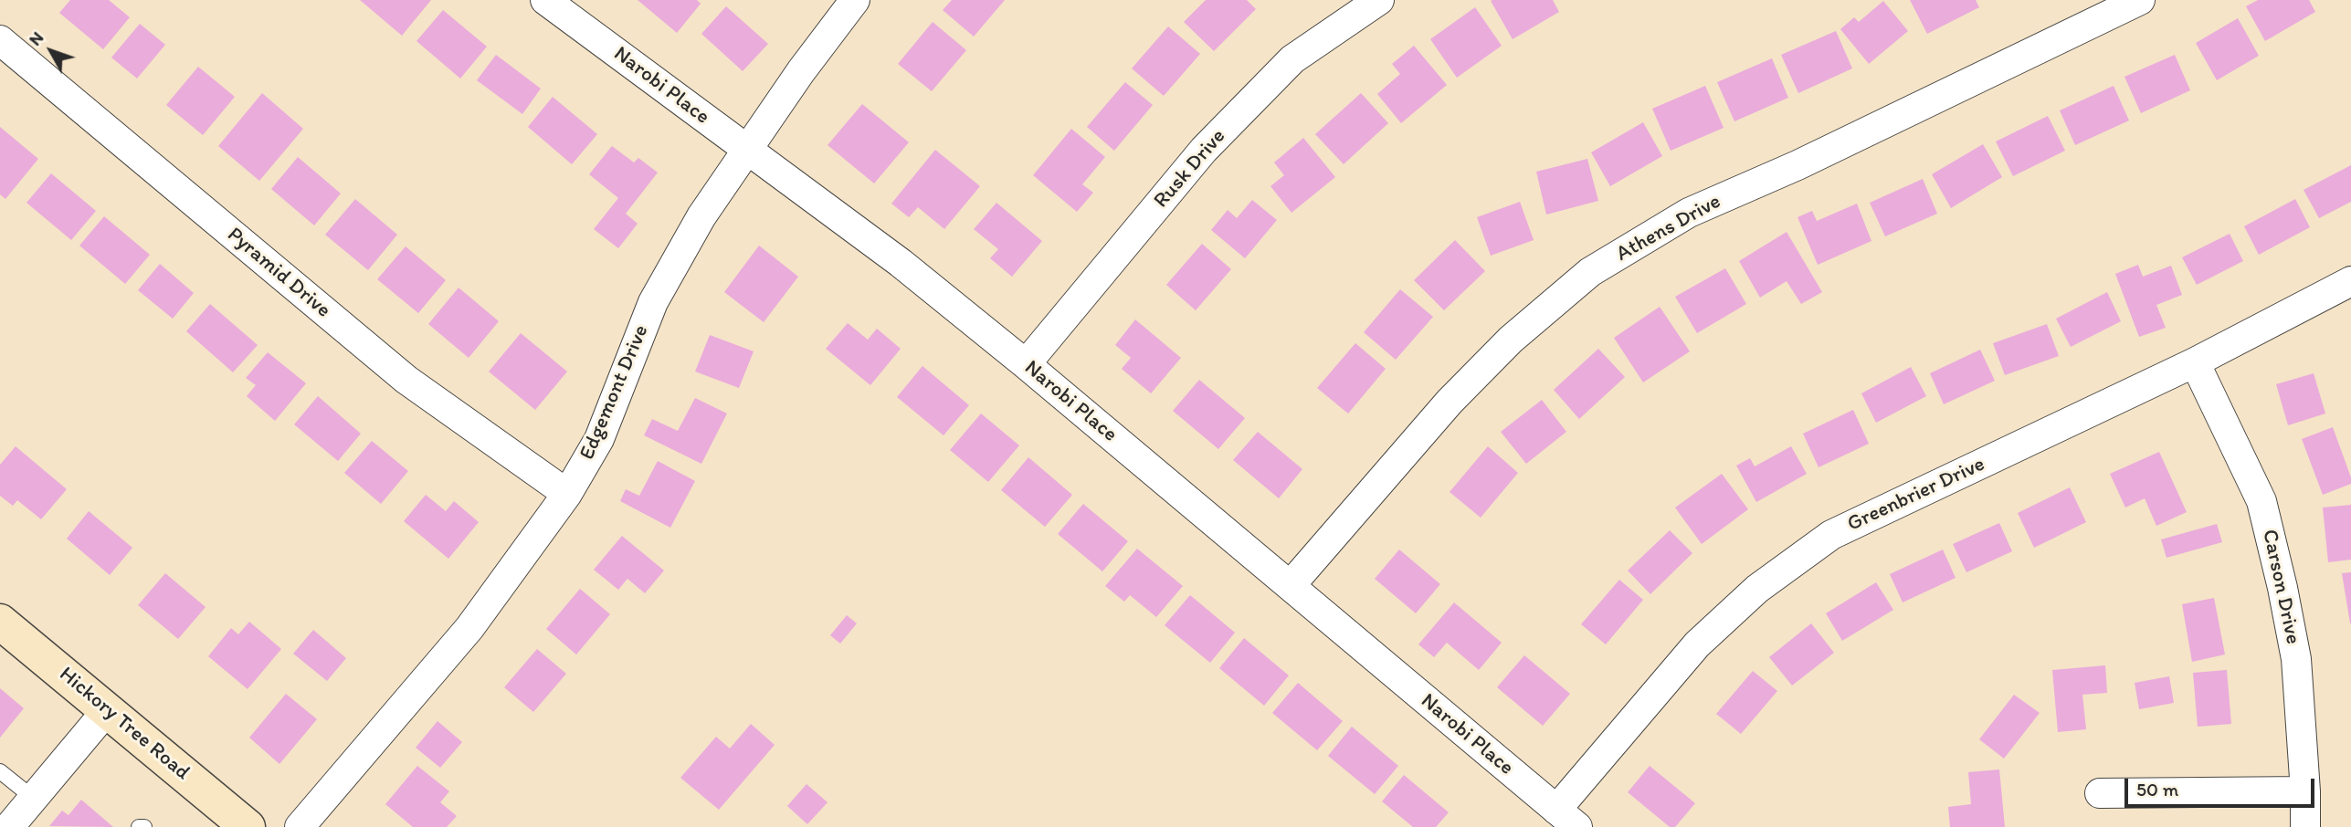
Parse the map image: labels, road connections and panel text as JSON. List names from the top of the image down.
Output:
{
  "streets": {
    "street": [
      "Narobi Place",
      "Rusk Drive",
      "Athens Drive",
      "Pyramid Drive",
      "Edgemont Drive",
      "Greenbrier Drive",
      "Carson Drive",
      "Hickory Tree Road"
    ]
  },
  "crossings": [
    ["Narobi Place", "Rusk Drive"],
    ["Narobi Place", "Athens Drive"],
    ["Narobi Place", "Edgemont Drive"],
    ["Narobi Place", "Greenbrier Drive"],
    ["Pyramid Drive", "Edgemont Drive"],
    ["Greenbrier Drive", "Carson Drive"]
  ],
  "scale_bar": "50 m",
  "north": "top left"
}
